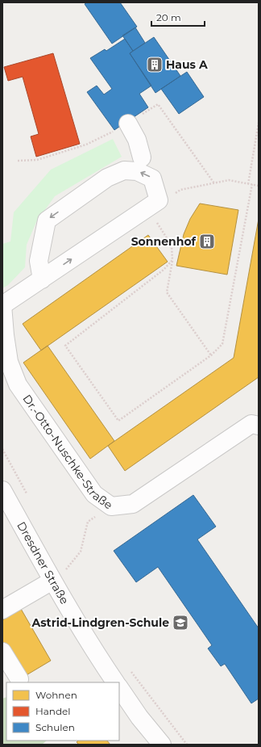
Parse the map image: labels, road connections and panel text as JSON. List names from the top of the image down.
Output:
{
  "streets": {
    "street": ["Dr.-Otto-Nuschke-Straße", "Dresdner Straße"]
  },
  "places": {
    "building": ["Haus A", "Sonnenhof"],
    "school or university": ["Astrid-Lindgren-Schule"]
  },
  "legend": ["Wohnen", "Handel", "Schulen"],
  "scale_bar": "20 m"
}
